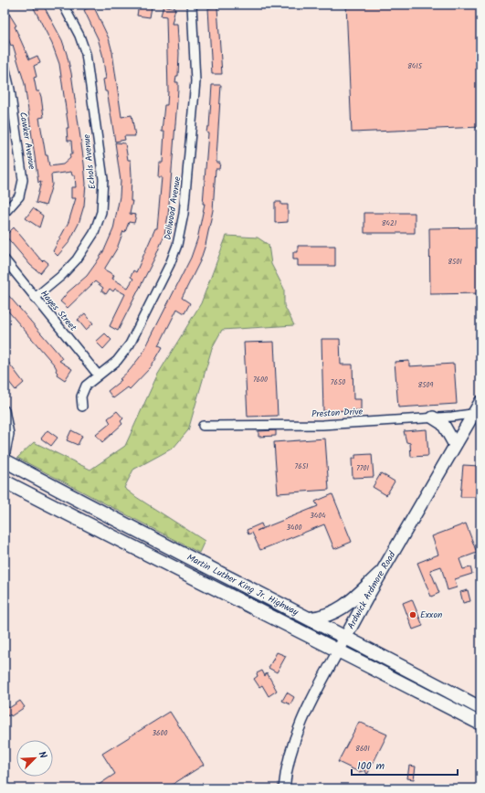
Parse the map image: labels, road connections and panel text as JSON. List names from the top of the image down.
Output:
{
  "streets": {
    "main road": ["Martin Luther King Jr. Highway", "Ardwick Ardmore Road"],
    "street": [
      "Cawker Avenue",
      "Echols Avenue",
      "Dellwood Avenue",
      "Hayes Street",
      "Preston Drive"
    ]
  },
  "crossings": [
    ["Echols Avenue", "Hayes Street"],
    ["Dellwood Avenue", "Hayes Street"],
    ["Preston Drive", "Ardwick Ardmore Road"],
    ["Martin Luther King Jr. Highway", "Ardwick Ardmore Road"]
  ],
  "places": ["Exxon"],
  "house_numbers": [
    "8415",
    "8421",
    "8501",
    "7600",
    "7650",
    "8509",
    "7651",
    "7701",
    "3404",
    "3400",
    "3600",
    "8601"
  ],
  "scale_bar": "100 m",
  "north": "top right"
}
